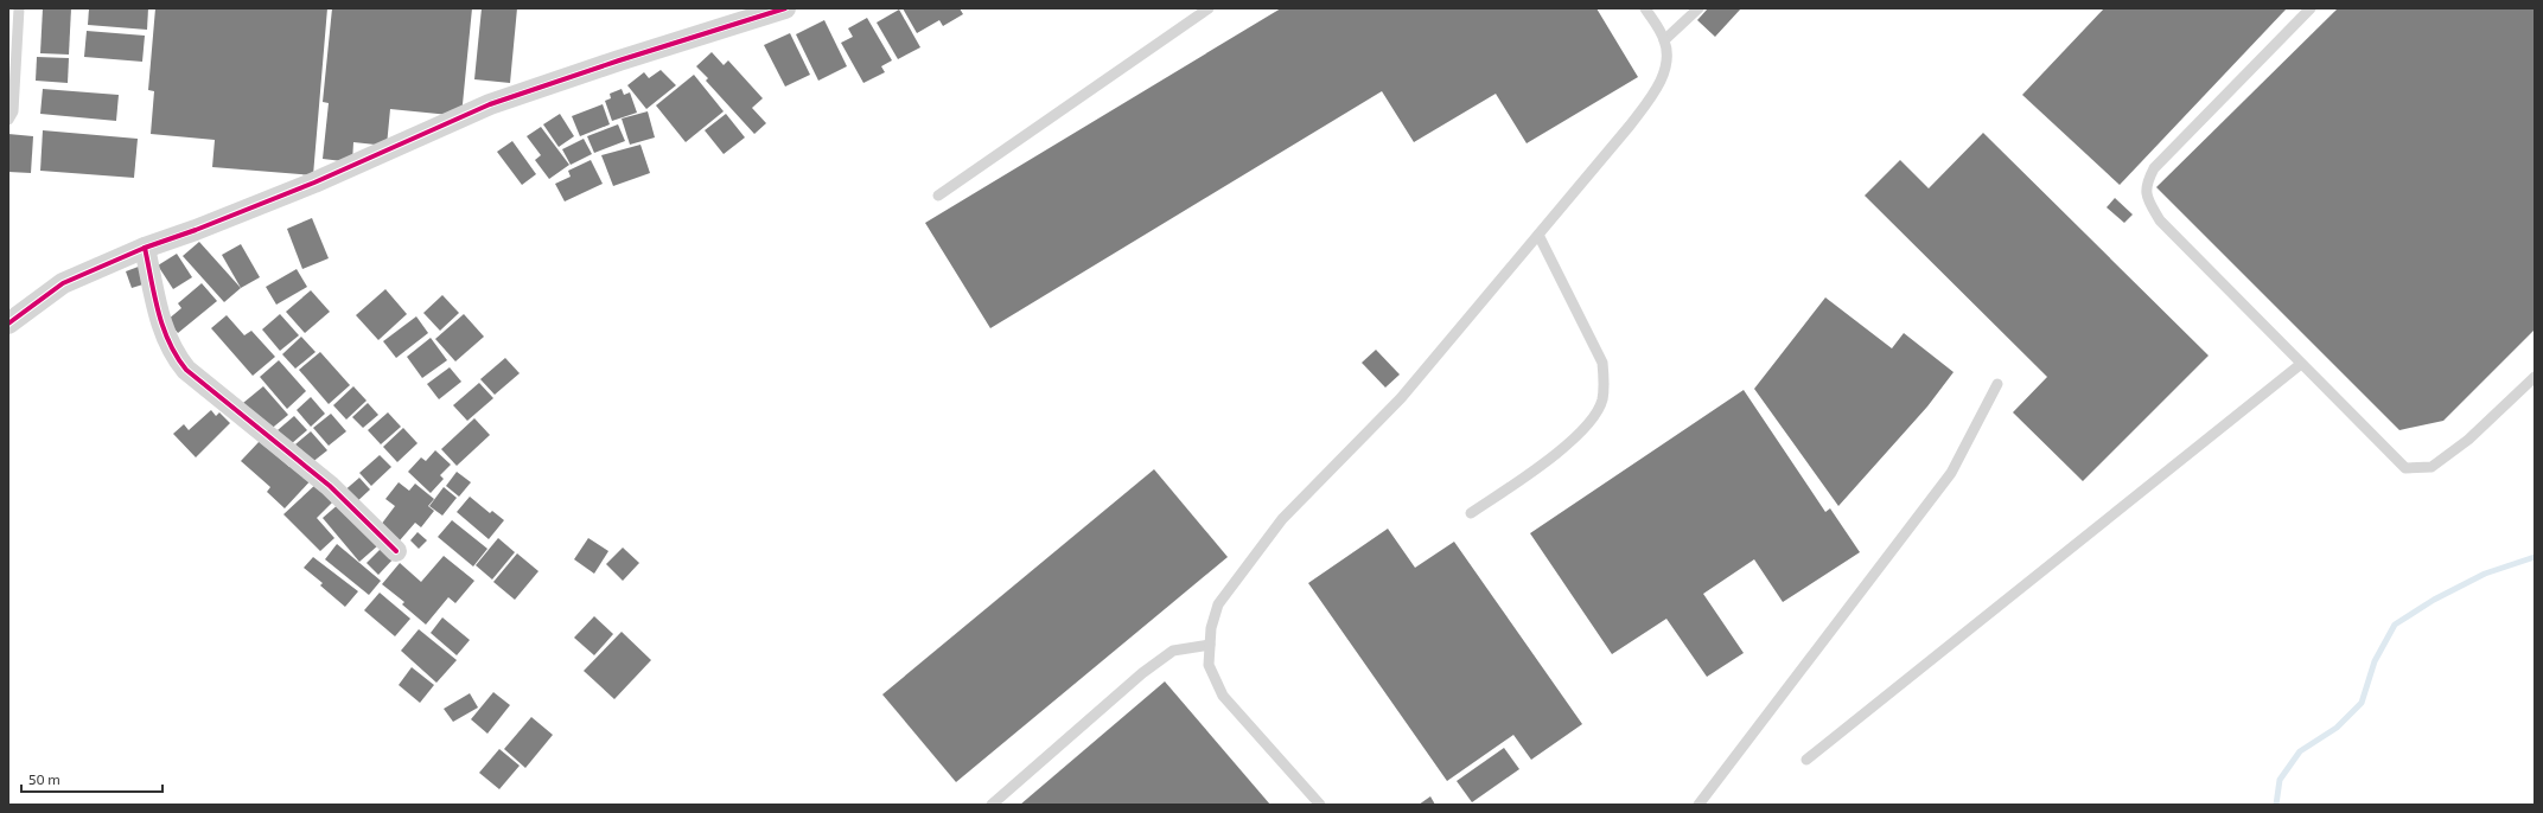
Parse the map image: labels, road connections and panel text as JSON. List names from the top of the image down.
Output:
{
  "scale_bar": "50 m"
}
